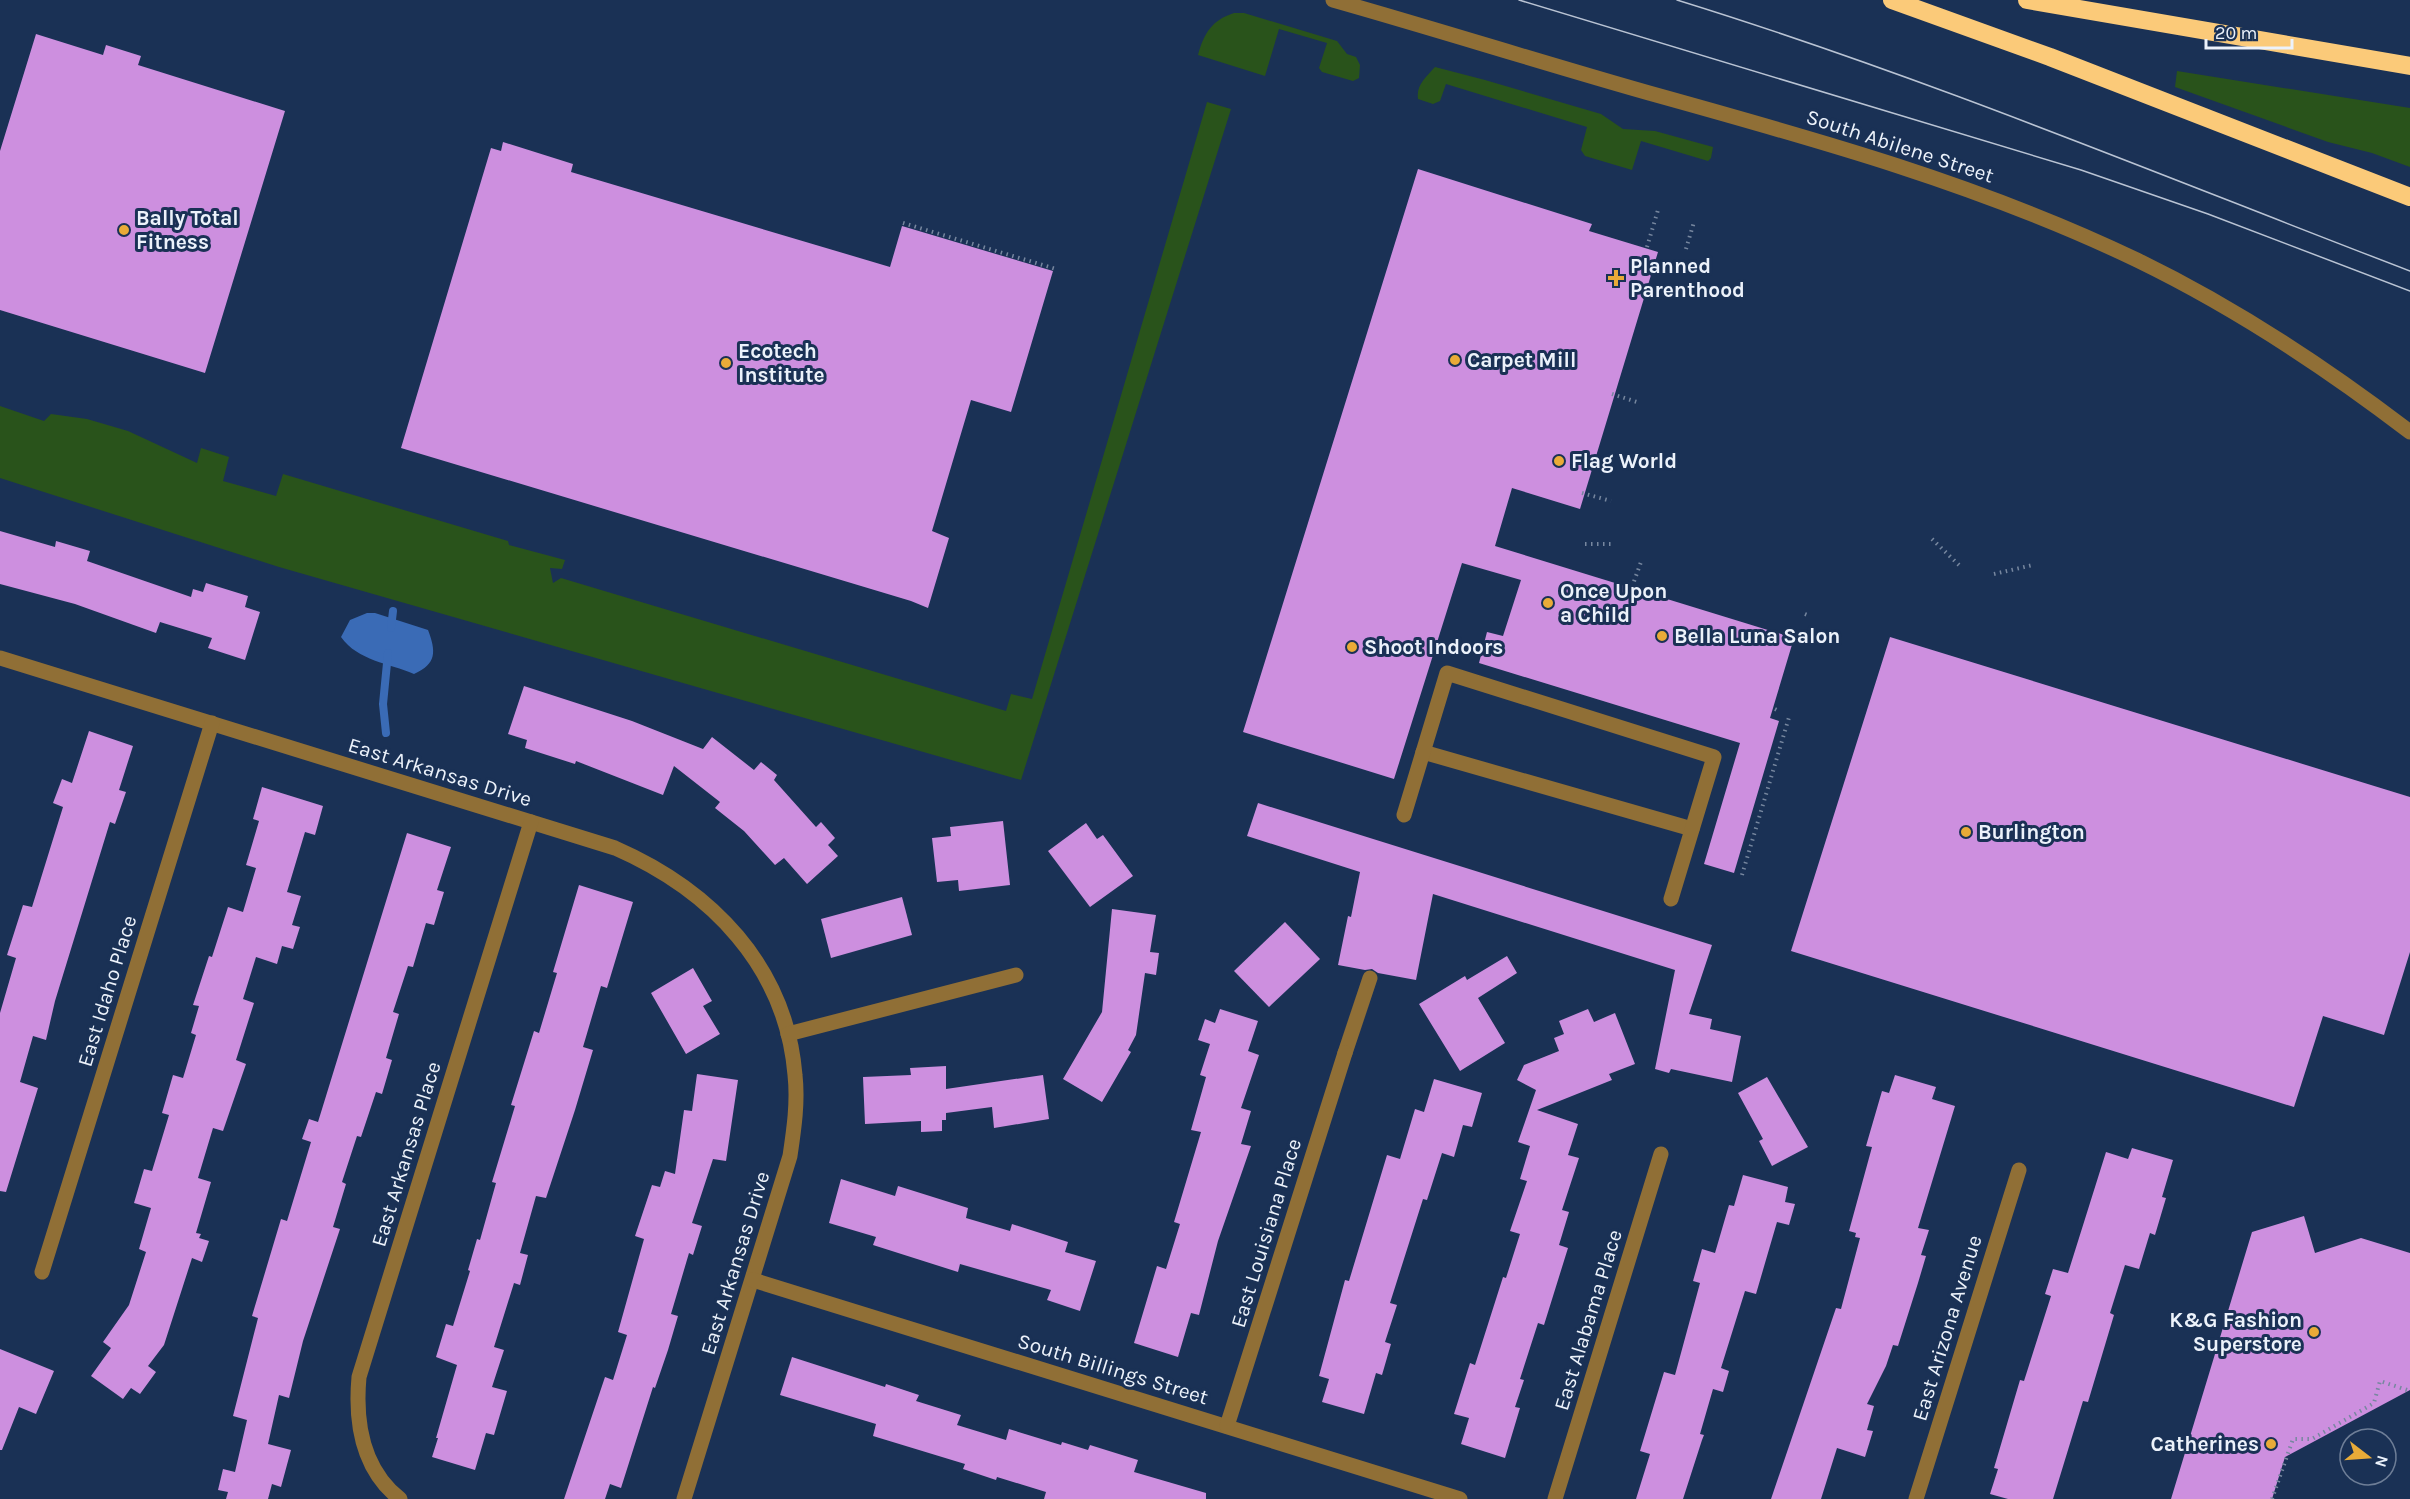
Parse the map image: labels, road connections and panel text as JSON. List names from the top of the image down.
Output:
{
  "streets": {
    "street": [
      "South Abilene Street",
      "East Arkansas Drive",
      "East Idaho Place",
      "East Arkansas Place",
      "East Louisiana Place",
      "East Alabama Place",
      "East Arizona Avenue",
      "South Billings Street"
    ]
  },
  "crossings": [
    ["East Arkansas Drive", "East Idaho Place"],
    ["East Arkansas Drive", "East Arkansas Place"],
    ["East Arkansas Drive", "South Billings Street"],
    ["East Louisiana Place", "South Billings Street"]
  ],
  "places": {
    "other": [
      "Bally Total Fitness",
      "Carpet Mill",
      "Ecotech Institute",
      "Flag World",
      "Once Upon a Child",
      "Bella Luna Salon",
      "Shoot Indoors",
      "Burlington",
      "K&G Fashion Superstore",
      "Catherines"
    ],
    "health": ["Planned Parenthood"]
  },
  "scale_bar": "20 m",
  "north": "right"
}
